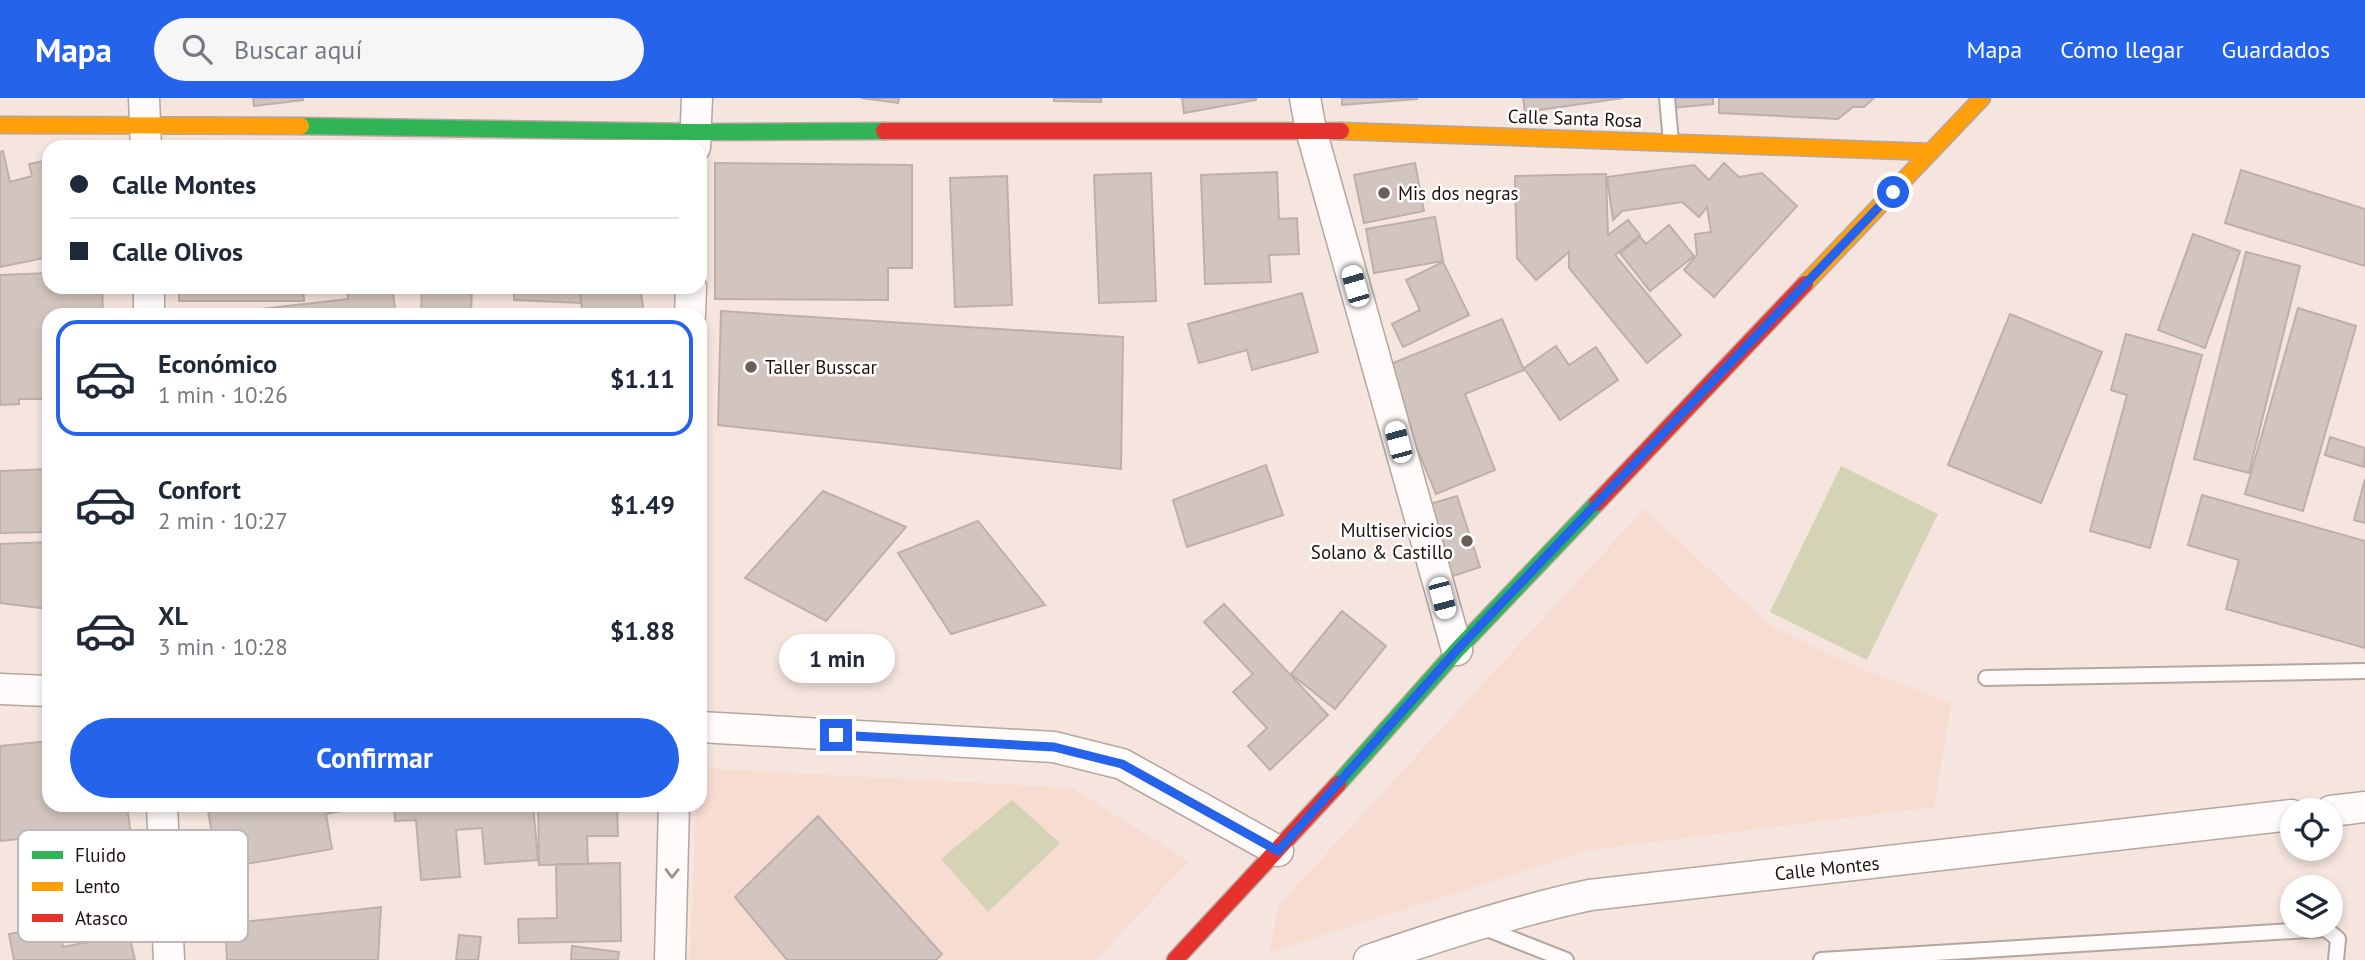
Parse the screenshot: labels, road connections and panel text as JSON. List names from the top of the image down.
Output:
{
  "streets": {
    "street": ["Calle Santa Rosa", "Calle Montes"]
  },
  "places": ["Mis dos negras", "Taller Busscar", "Multiservicios Solano & Castillo"],
  "legend": ["Fluido", "Lento", "Atasco"],
  "page": {
    "header": "Mapa",
    "search": "Buscar aquí",
    "nav": ["Mapa", "Cómo llegar", "Guardados"],
    "banner": ["Calle Montes", "Calle Olivos"],
    "list": [
      {
        "name": "Económico",
        "note": "1 min · 10:26",
        "value": "$1.11"
      },
      {
        "name": "Confort",
        "note": "2 min · 10:27",
        "value": "$1.49"
      },
      {
        "name": "XL",
        "note": "3 min · 10:28",
        "value": "$1.88"
      }
    ],
    "bubble": "1 min",
    "buttons": "Confirmar"
  }
}
